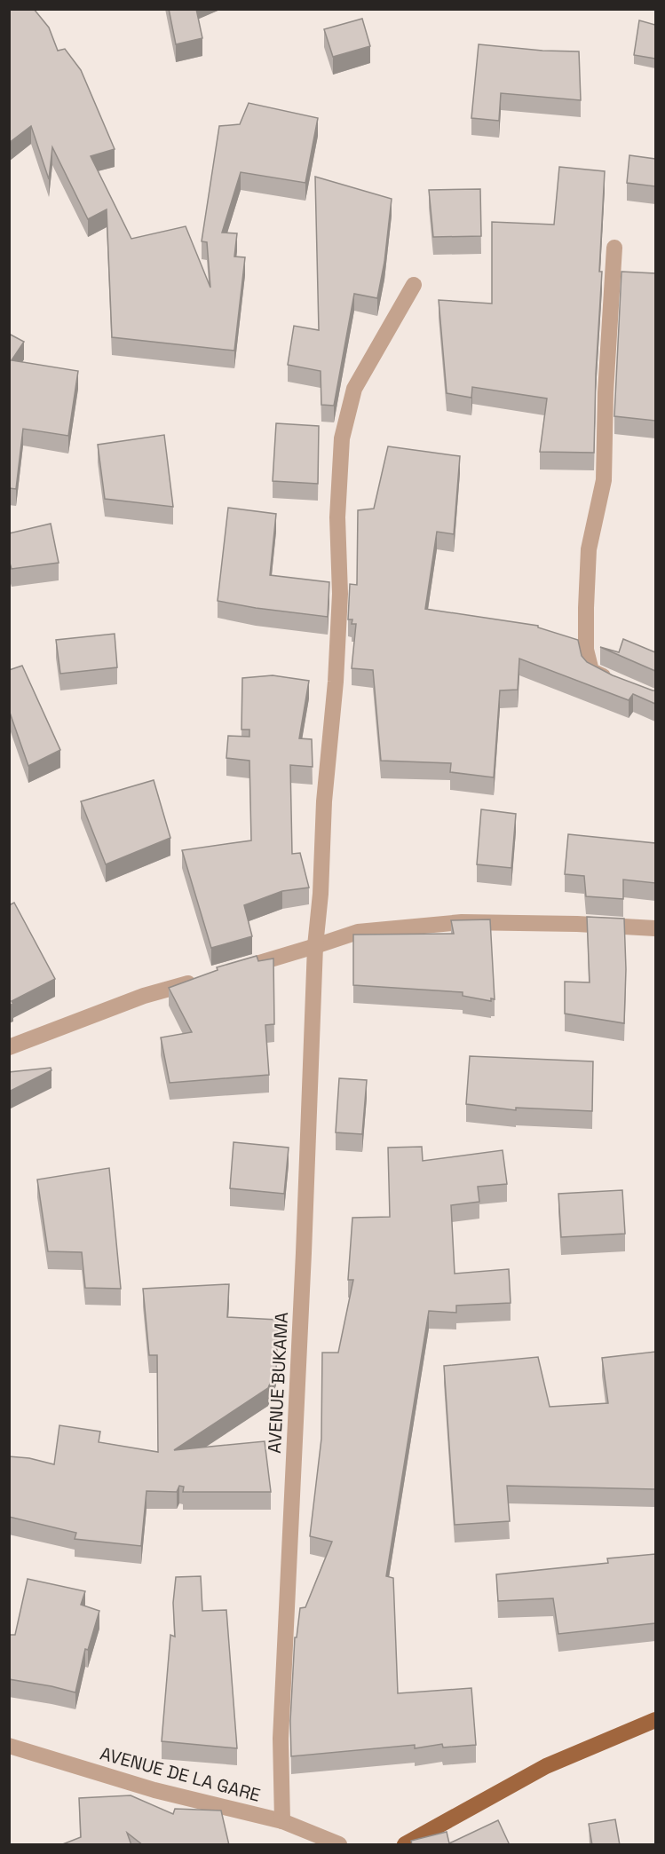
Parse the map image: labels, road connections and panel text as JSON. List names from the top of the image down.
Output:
{
  "streets": {
    "street": ["AVENUE BUKAMA", "AVENUE DE LA GARE"]
  },
  "crossings": [
    ["AVENUE BUKAMA", "AVENUE DE LA GARE"]
  ]
}
